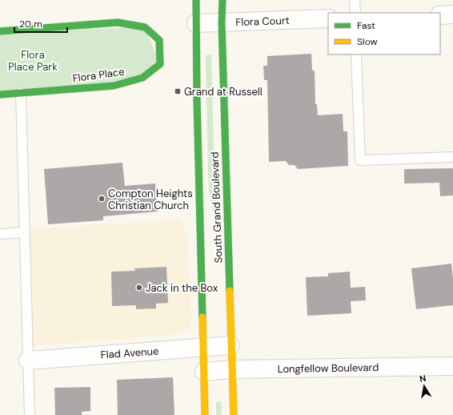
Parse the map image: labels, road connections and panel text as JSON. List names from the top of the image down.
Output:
{
  "streets": {
    "main road": ["Flora Place", "South Grand Boulevard"],
    "street": ["Flora Court", "Flad Avenue", "Longfellow Boulevard"]
  },
  "crossings": [
    ["Flora Court", "South Grand Boulevard"],
    ["South Grand Boulevard", "Flad Avenue"],
    ["South Grand Boulevard", "Longfellow Boulevard"]
  ],
  "parks": ["Flora Place Park"],
  "places": {
    "transit": ["Grand at Russell"],
    "other": ["Compton Heights Christian Church", "Jack in the Box"]
  },
  "legend": ["Fast", "Slow"],
  "scale_bar": "20 m",
  "north": "top"
}
